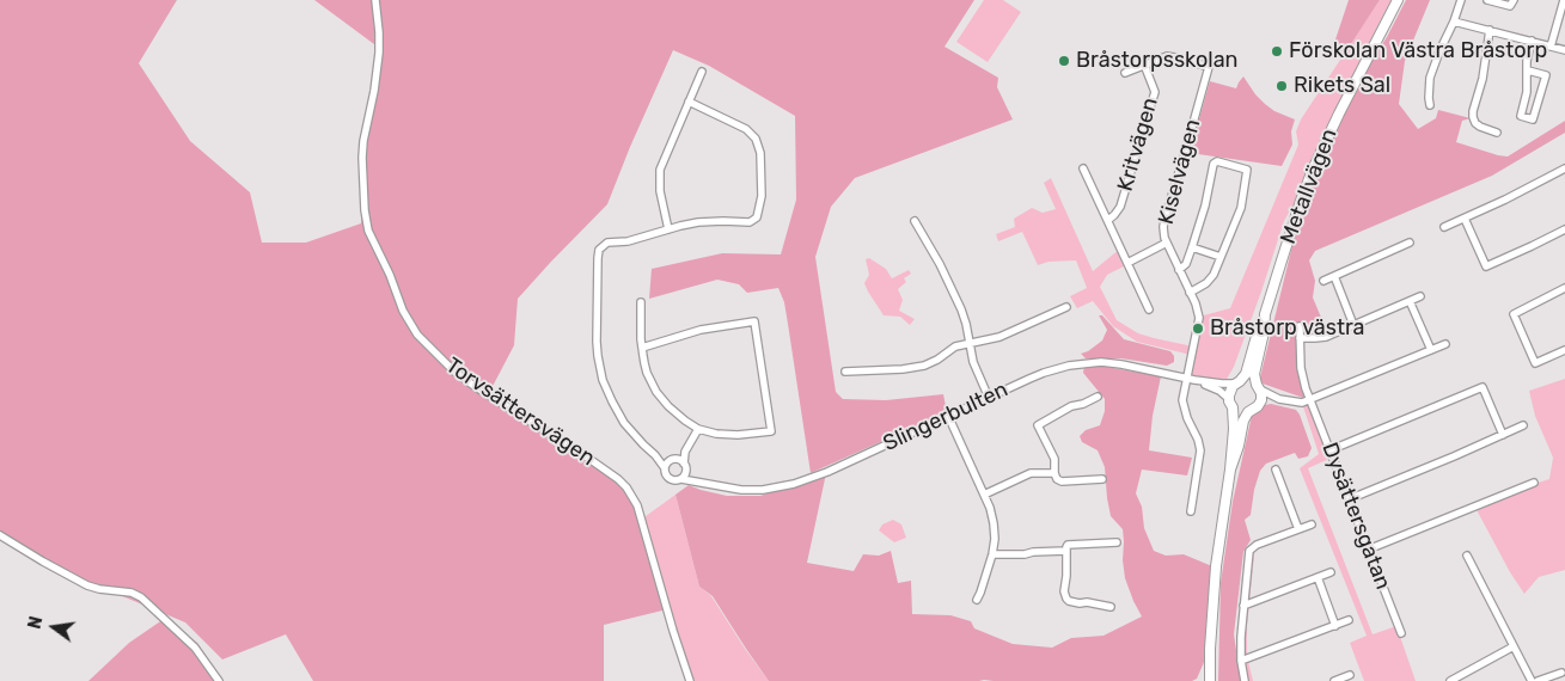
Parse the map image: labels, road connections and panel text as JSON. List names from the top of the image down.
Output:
{
  "streets": {
    "main road": ["Metallvägen"],
    "street": [
      "Kritvägen",
      "Kiselvägen",
      "Torvsättersvägen",
      "Slingerbulten",
      "Dysättersgatan"
    ]
  },
  "crossings": [
    ["Kritvägen", "Kiselvägen"],
    ["Kiselvägen", "Slingerbulten"],
    ["Metallvägen", "Slingerbulten"]
  ],
  "places": [
    "Förskolan Västra Bråstorp",
    "Bråstorpsskolan",
    "Rikets Sal",
    "Bråstorp västra"
  ],
  "north": "left"
}
